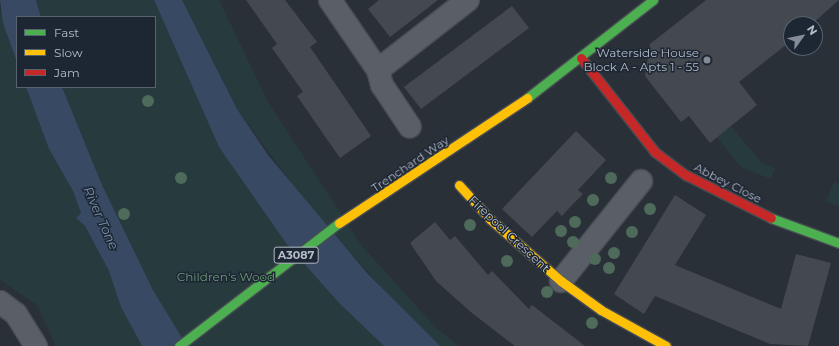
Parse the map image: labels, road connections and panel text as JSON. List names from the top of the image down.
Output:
{
  "streets": {
    "main road": [
      "Trenchard Way",
      "Abbey Close",
      "Firepool Crescent",
      "A3087"
    ]
  },
  "crossings": [
    ["Trenchard Way", "Abbey Close"]
  ],
  "water": ["River Tone"],
  "parks": ["Children's Wood"],
  "places": ["Waterside House Block A - Apts 1 - 55"],
  "legend": ["Fast", "Slow", "Jam"],
  "north": "top right"
}
